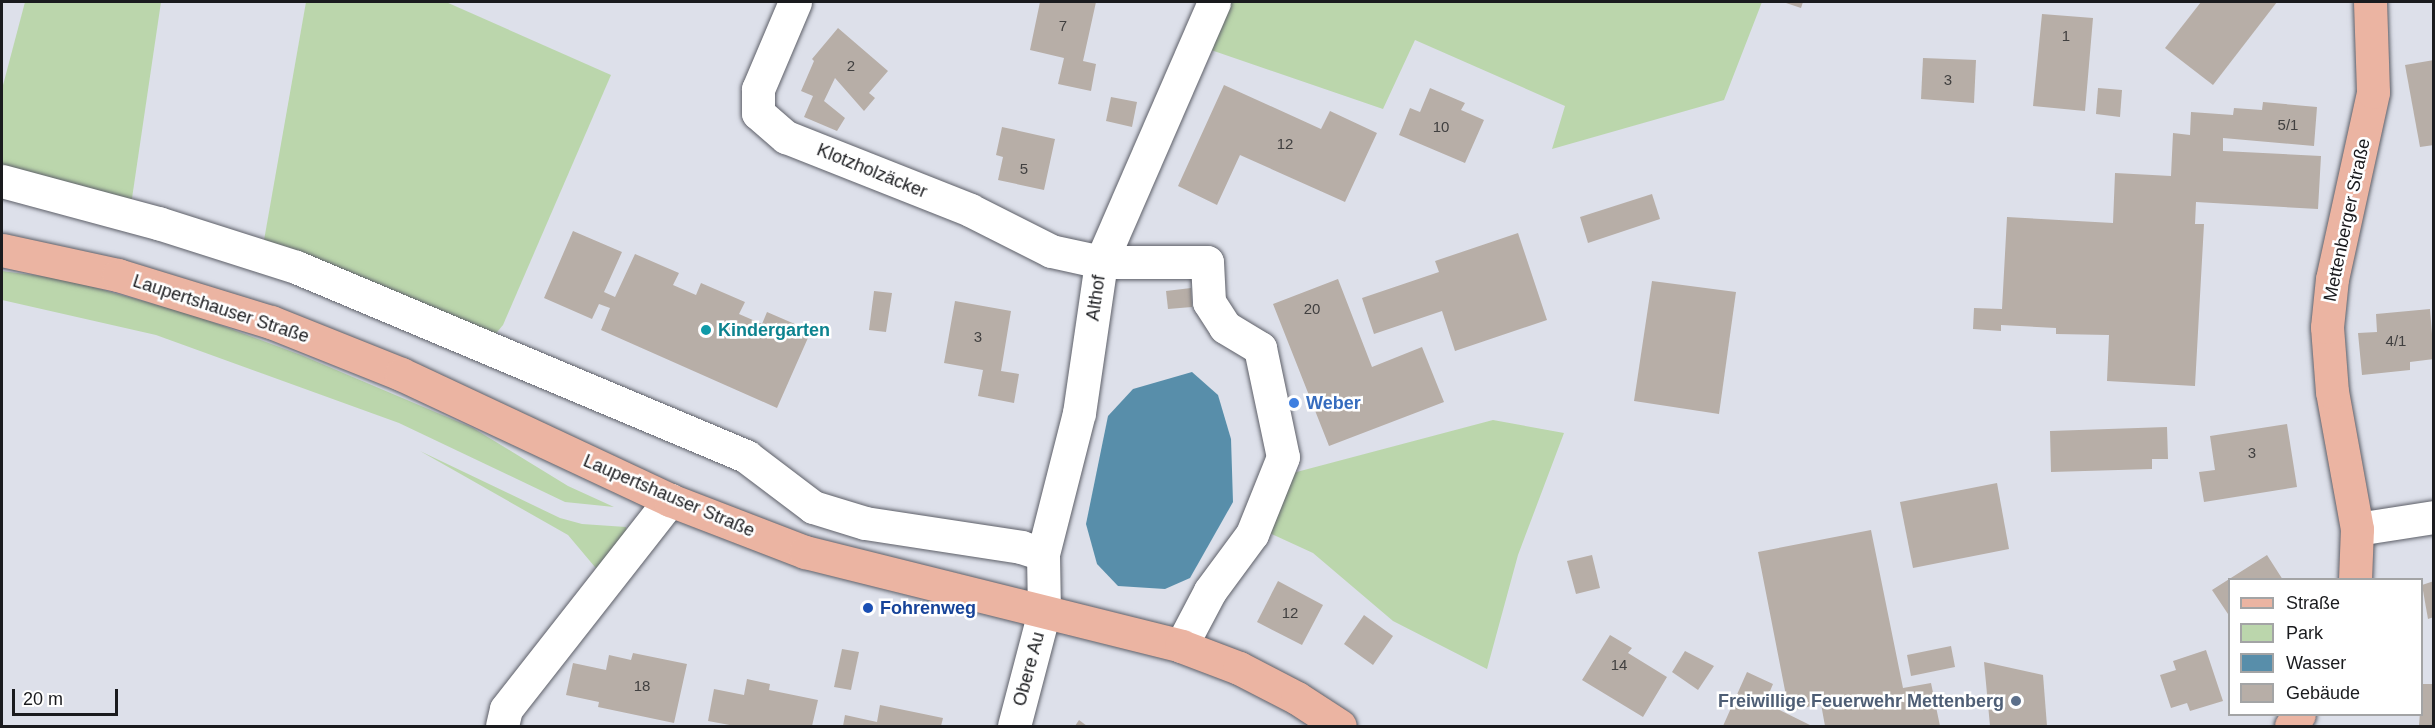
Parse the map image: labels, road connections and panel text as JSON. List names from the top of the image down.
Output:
{
  "streets": {
    "main road": ["Mettenberger Straße", "Laupertshauser Straße"],
    "street": ["Klotzholzäcker", "Althof", "Obere Au"]
  },
  "crossings": [
    ["Klotzholzäcker", "Althof"],
    ["Klotzholzäcker", "Laupertshauser Straße"],
    ["Althof", "Laupertshauser Straße"],
    ["Althof", "Obere Au"],
    ["Laupertshauser Straße", "Obere Au"]
  ],
  "places": [
    "Kindergarten",
    "Weber",
    "Fohrenweg",
    "Freiwillige Feuerwehr Mettenberg"
  ],
  "house_numbers": [
    "7",
    "1",
    "2",
    "3",
    "5/1",
    "10",
    "12",
    "5",
    "20",
    "3",
    "4/1",
    "3",
    "12",
    "14",
    "18"
  ],
  "legend": [
    "Straße",
    "Park",
    "Wasser",
    "Gebäude"
  ],
  "scale_bar": "20 m"
}
